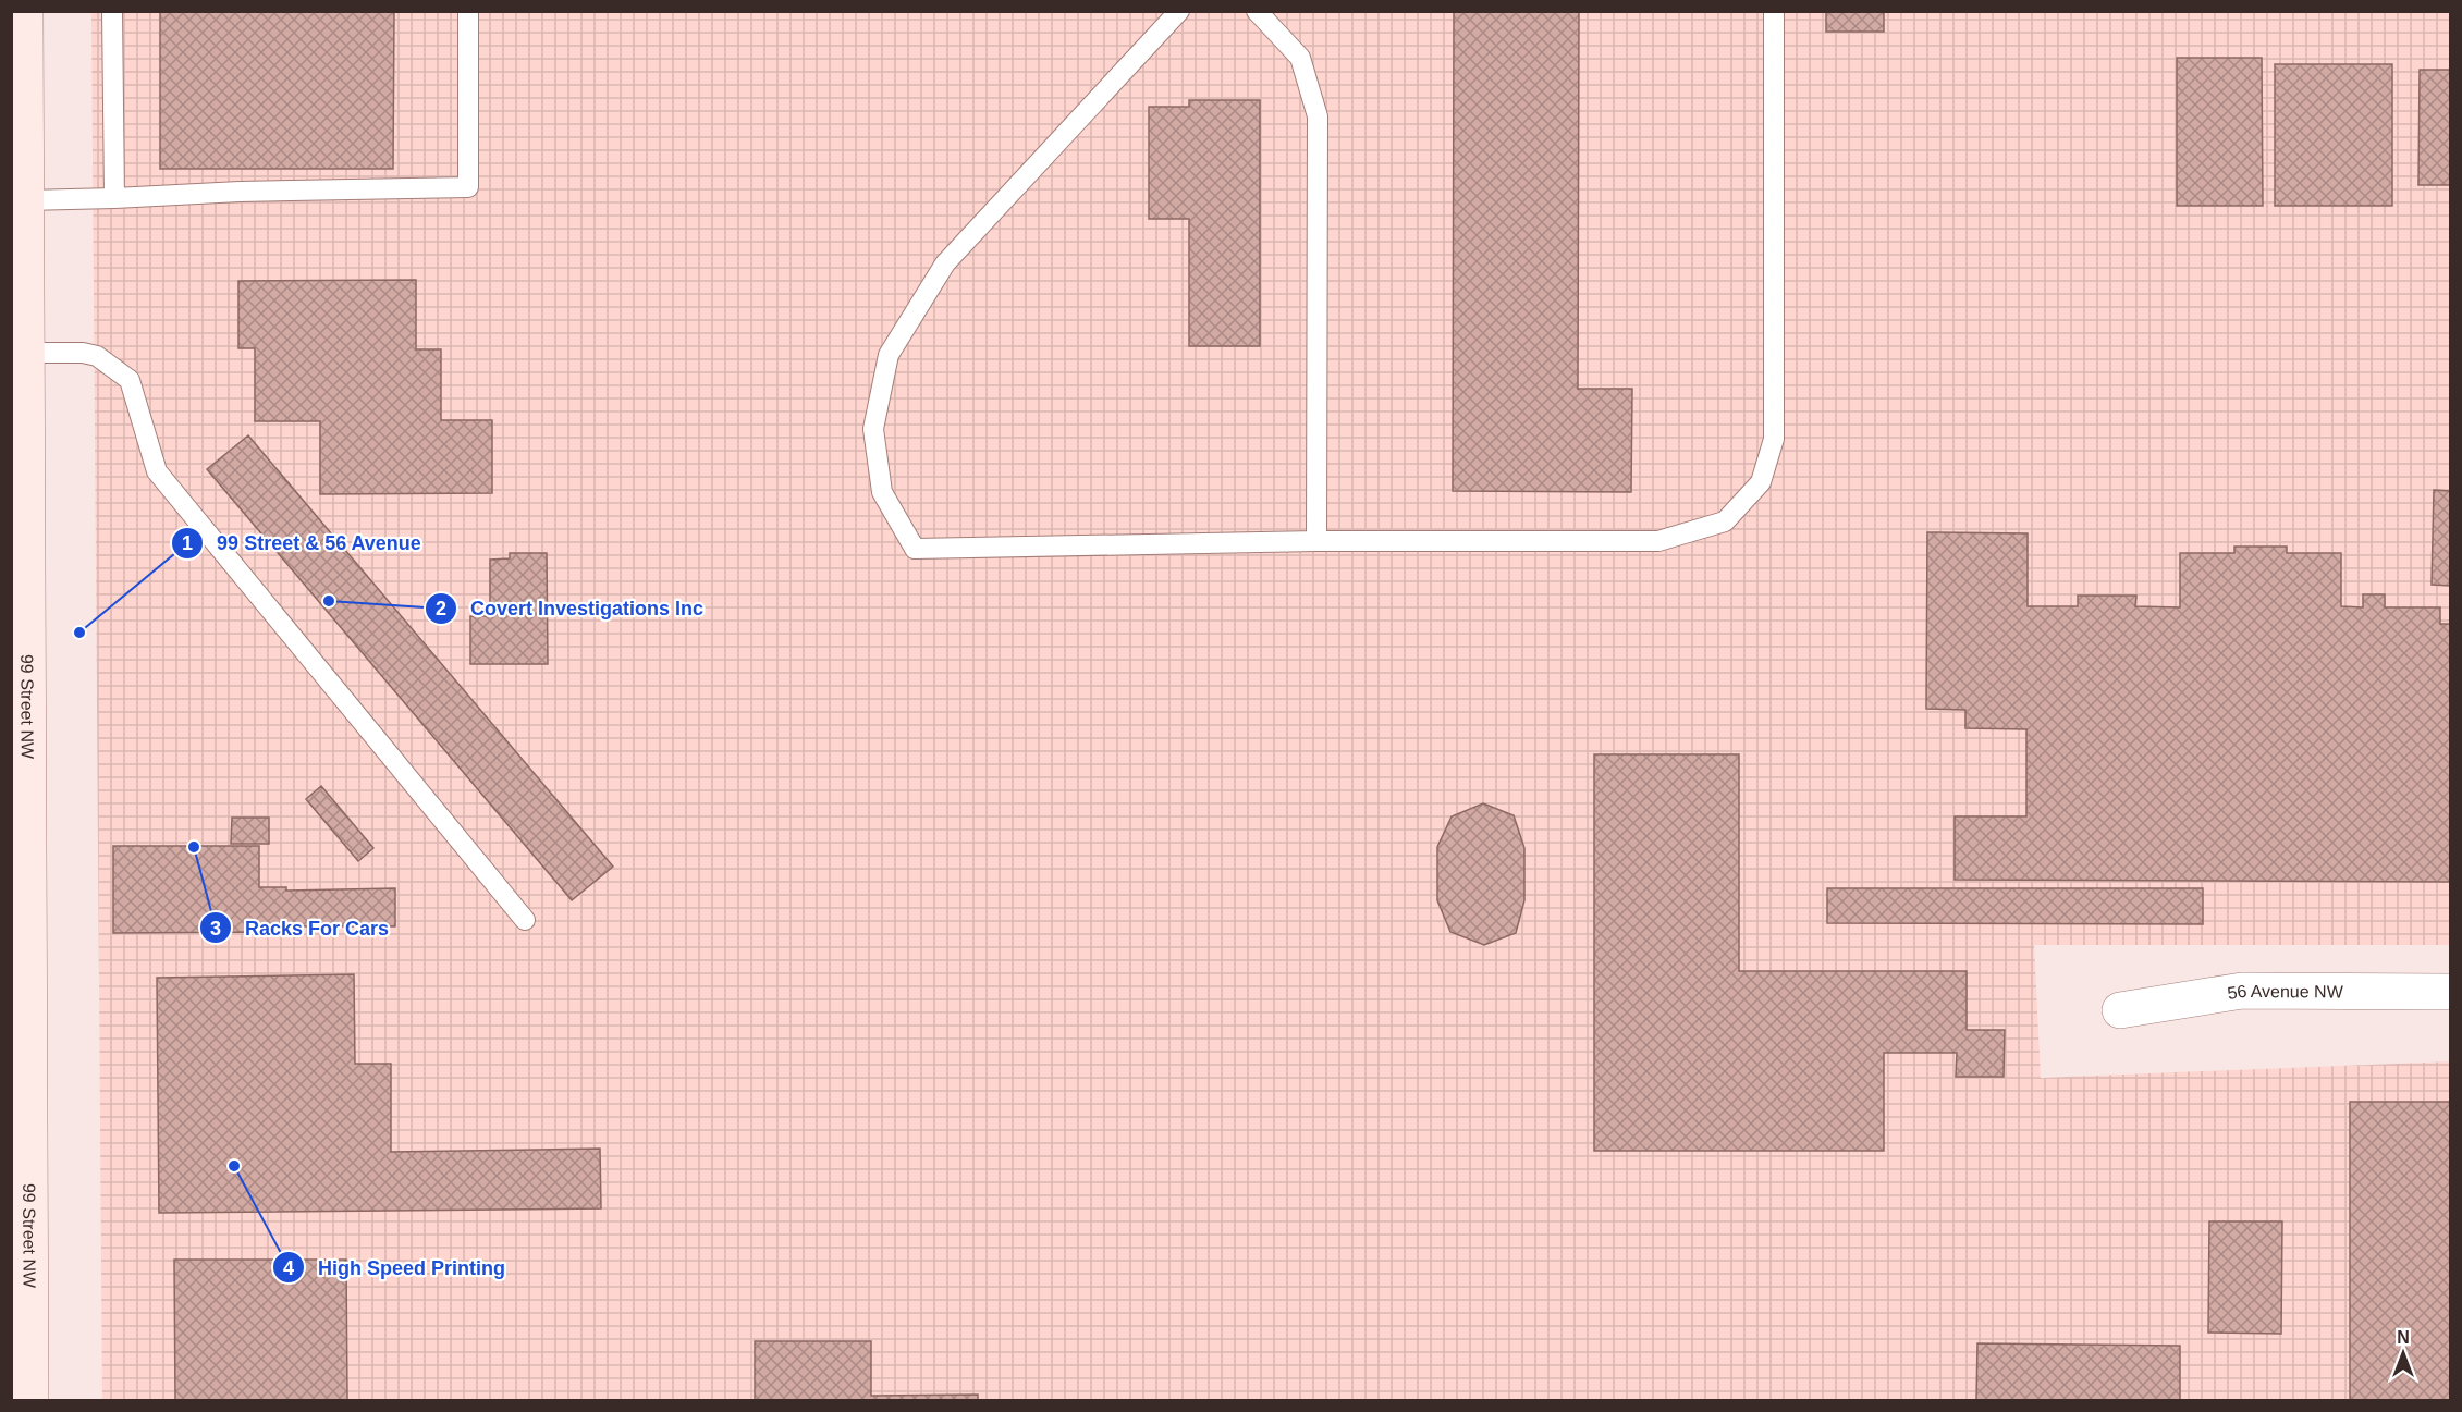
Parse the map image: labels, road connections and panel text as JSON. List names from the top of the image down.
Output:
{
  "streets": {
    "main road": ["99 Street NW"],
    "street": ["56 Avenue NW"]
  },
  "places": [
    "Covert Investigations Inc",
    "99 Street & 56 Avenue",
    "Racks For Cars",
    "High Speed Printing"
  ],
  "north": "top"
}
